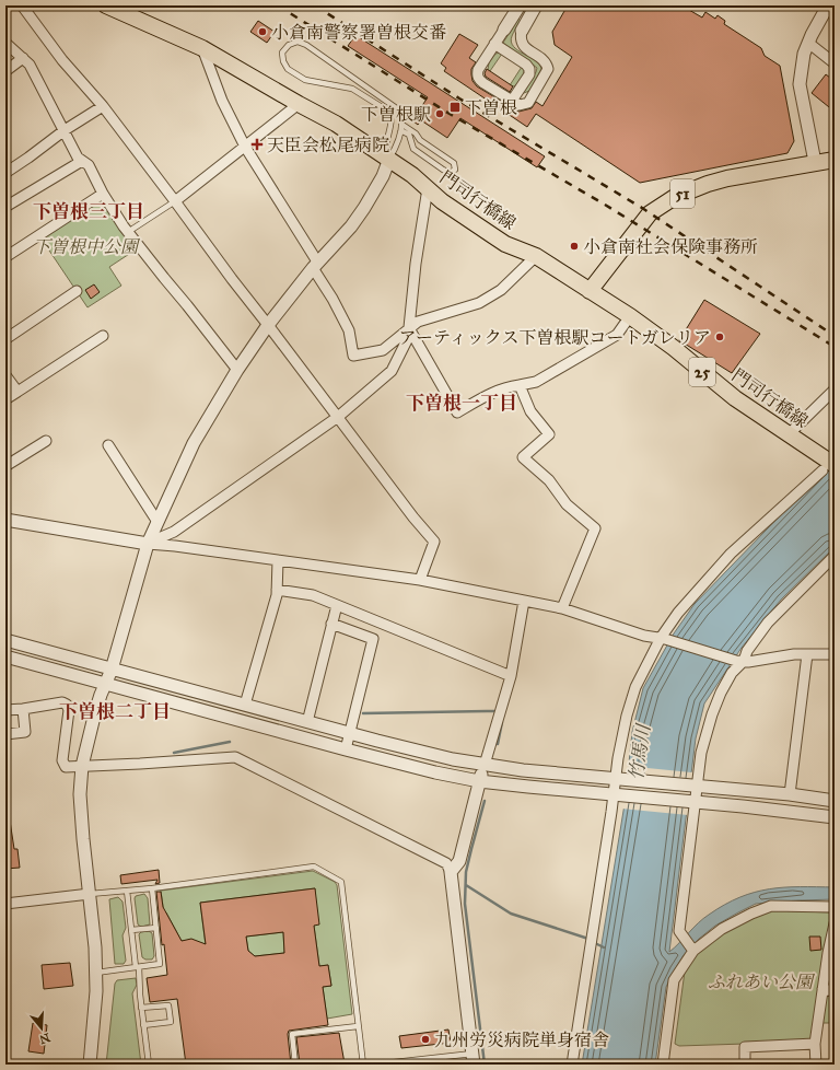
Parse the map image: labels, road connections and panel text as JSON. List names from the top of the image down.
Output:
{
  "streets": {
    "main road": ["51", "門司行橋線", "25"]
  },
  "crossings": [
    ["51", "門司行橋線"]
  ],
  "districts": ["下曽根三丁目", "下曽根一丁目", "下曽根二丁目"],
  "water": ["竹馬川"],
  "parks": ["下曽根中公園", "ふれあい公園"],
  "places": {
    "other": [
      "小倉南警察署曽根交番",
      "下曽根駅",
      "小倉南社会保険事務所",
      "アーティックス下曽根駅コートガレリア",
      "九州労災病院単身宿舎"
    ],
    "transit": ["下曽根"],
    "health": ["天臣会松尾病院"]
  },
  "north": "bottom"
}
